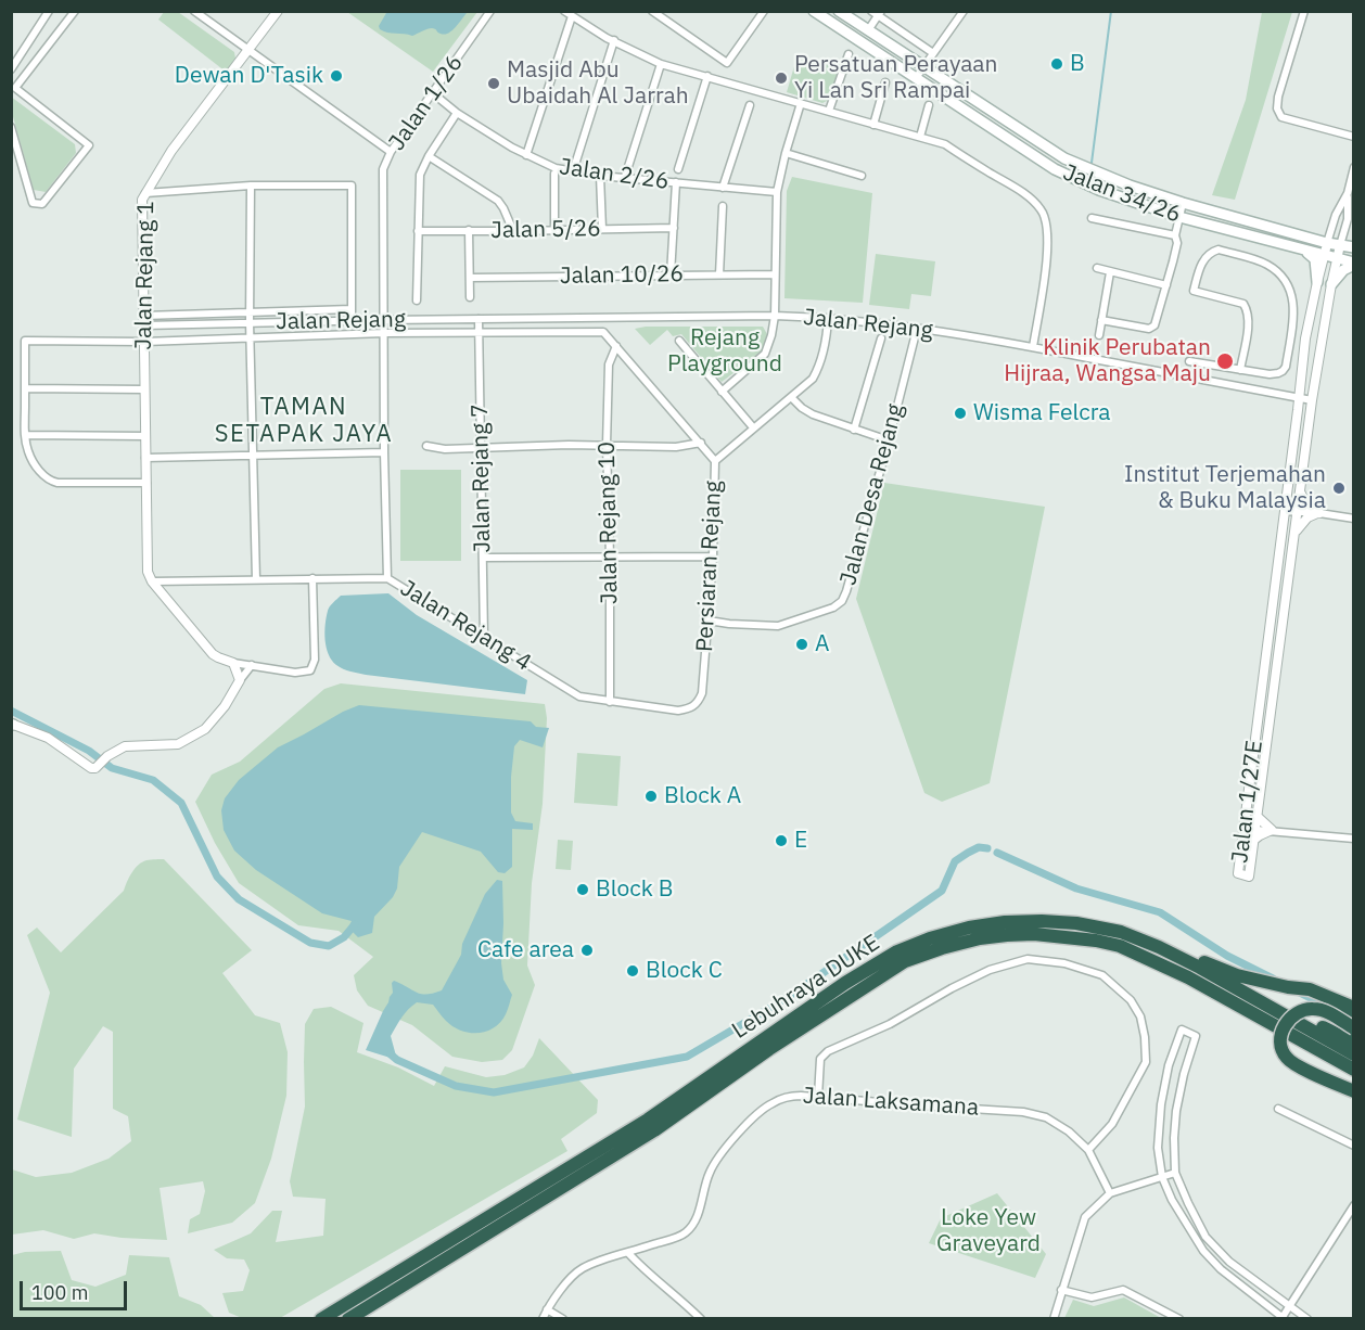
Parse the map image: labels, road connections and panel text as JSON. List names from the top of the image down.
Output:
{
  "streets": {
    "highway": ["Lebuhraya DUKE"],
    "main road": ["Jalan 34/26"],
    "street": [
      "Jalan 1/26",
      "Jalan 2/26",
      "Jalan 5/26",
      "Jalan Rejang 1",
      "Jalan 10/26",
      "Jalan Rejang",
      "Jalan Rejang 7",
      "Jalan Desa Rejang",
      "Jalan Rejang 10",
      "Persiaran Rejang",
      "Jalan Rejang 4",
      "Jalan 1/27E",
      "Jalan Laksamana"
    ]
  },
  "crossings": [
    ["Jalan 1/26", "Jalan 2/26"],
    ["Jalan 1/26", "Jalan Rejang"],
    ["Jalan 1/26", "Persiaran Rejang"],
    ["Jalan 1/26", "Jalan Rejang 4"],
    ["Jalan 34/26", "Jalan 1/27E"],
    ["Jalan Rejang 1", "Jalan Rejang"],
    ["Jalan Rejang 1", "Persiaran Rejang"],
    ["Jalan Rejang 1", "Jalan Rejang 4"],
    ["Jalan Rejang", "Jalan Rejang 7"],
    ["Jalan Rejang", "Jalan Desa Rejang"],
    ["Jalan Rejang", "Jalan 1/27E"],
    ["Jalan Rejang 7", "Persiaran Rejang"],
    ["Jalan Rejang 7", "Jalan Rejang 4"],
    ["Jalan Desa Rejang", "Persiaran Rejang"],
    ["Jalan Rejang 10", "Persiaran Rejang"],
    ["Persiaran Rejang", "Jalan Rejang 4"]
  ],
  "districts": ["TAMAN SETAPAK JAYA"],
  "parks": ["Rejang Playground", "Loke Yew Graveyard"],
  "places": [
    "B",
    "Dewan D'Tasik",
    "Persatuan Perayaan Yi Lan Sri Rampai",
    "Masjid Abu Ubaidah Al Jarrah",
    "Klinik Perubatan Hijraa, Wangsa Maju",
    "Wisma Felcra",
    "Institut Terjemahan & Buku Malaysia",
    "A",
    "Block A",
    "E",
    "Block B",
    "Cafe area",
    "Block C"
  ],
  "scale_bar": "100 m"
}
